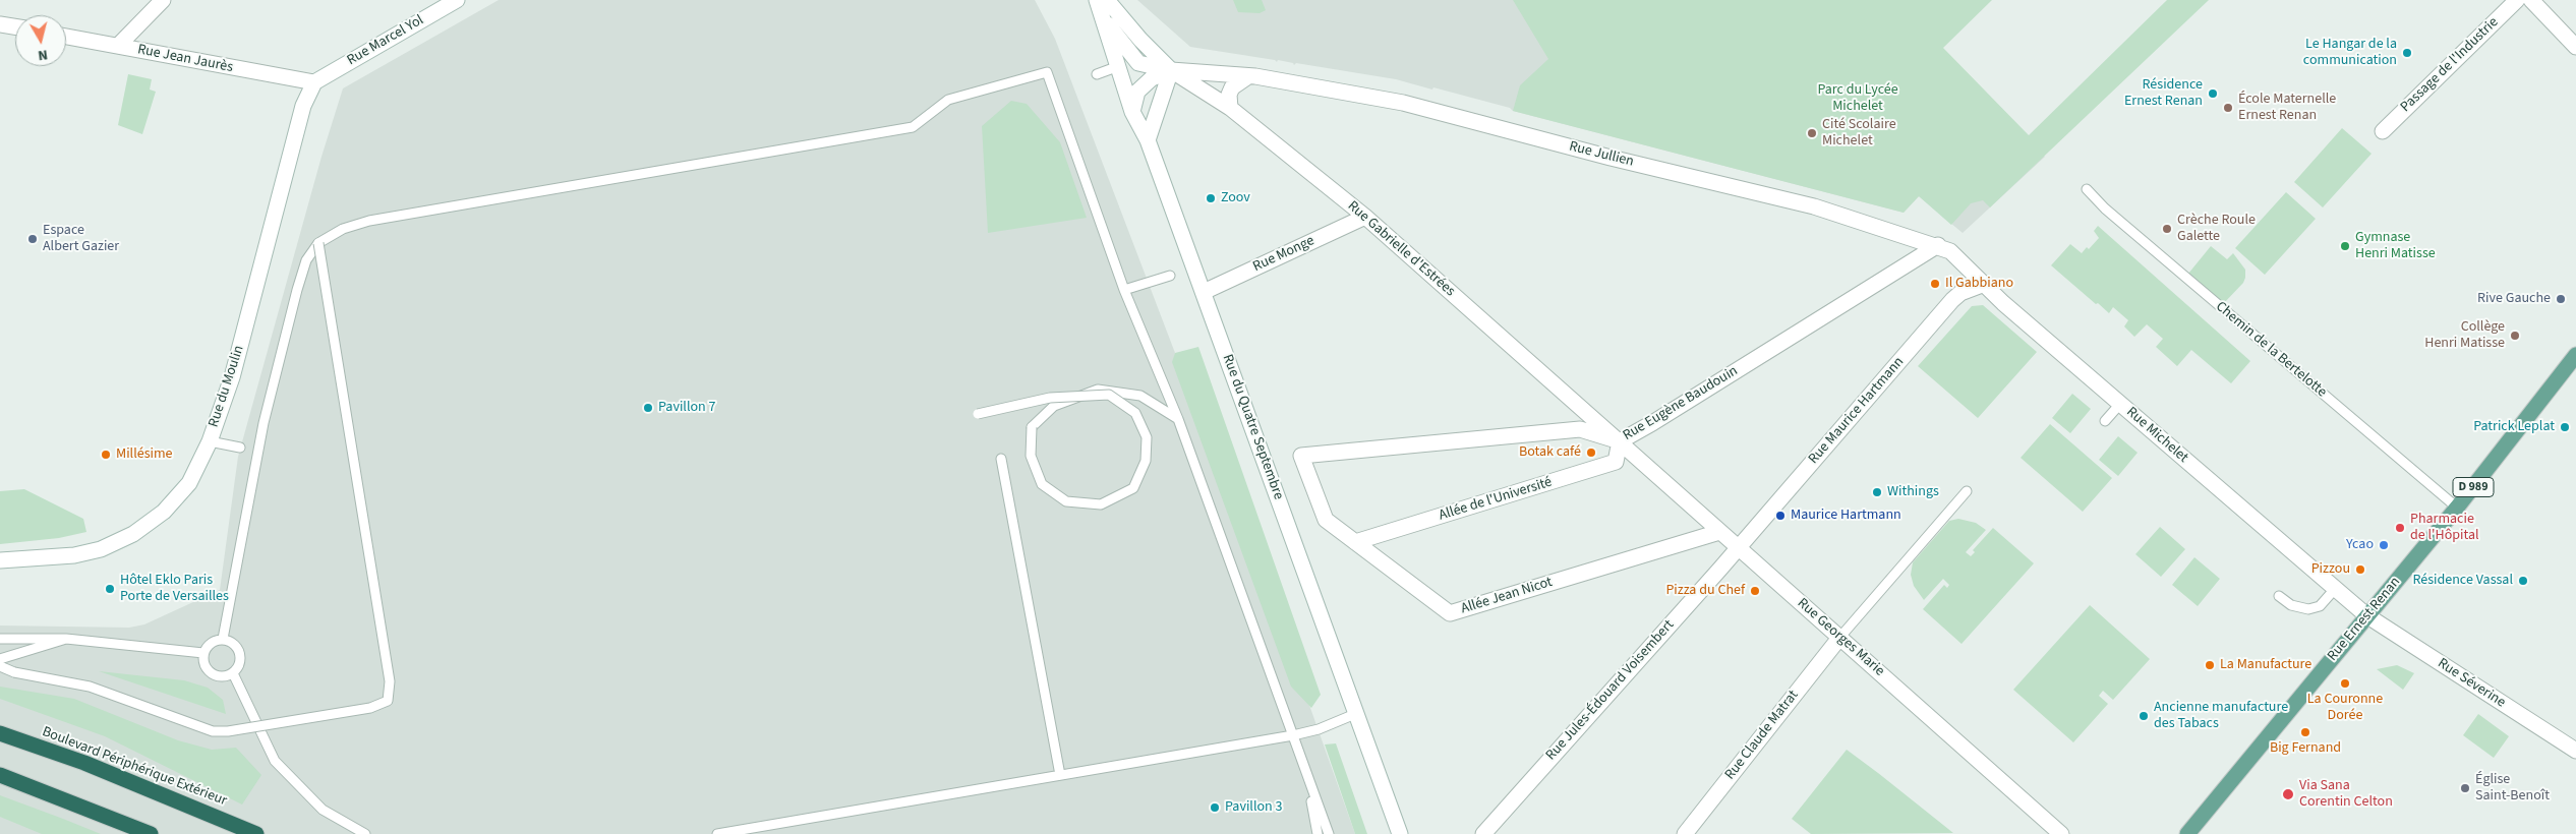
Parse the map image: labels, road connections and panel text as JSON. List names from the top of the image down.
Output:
{
  "streets": {
    "highway": ["Boulevard Périphérique Extérieur"],
    "main road": ["D 989", "Rue Ernest Renan"],
    "street": [
      "Rue Marcel Yol",
      "Rue Jean Jaurès",
      "Passage de l'Industrie",
      "Rue Jullien",
      "Rue Gabrielle d'Estrées",
      "Rue Monge",
      "Rue du Moulin",
      "Rue Eugène Baudouin",
      "Rue Maurice Hartmann",
      "Rue du Quatre Septembre",
      "Rue Michelet",
      "Allée de l'Université",
      "Allée Jean Nicot",
      "Rue Georges Marie",
      "Rue Séverine",
      "Rue Jules-Édouard Voisembert",
      "Rue Claude Matrat"
    ],
    "lane": ["Chemin de la Bertelotte"]
  },
  "crossings": [
    ["Rue Marcel Yol", "Rue Jean Jaurès"],
    ["Rue Marcel Yol", "Rue du Moulin"],
    ["Rue Jean Jaurès", "Rue du Moulin"],
    ["Rue Jullien", "Rue Gabrielle d'Estrées"],
    ["Rue Jullien", "Rue Eugène Baudouin"],
    ["Rue Jullien", "Rue Michelet"],
    ["Rue Gabrielle d'Estrées", "Rue Monge"],
    ["Rue Gabrielle d'Estrées", "Rue Eugène Baudouin"],
    ["Rue Gabrielle d'Estrées", "Allée de l'Université"],
    ["Rue Gabrielle d'Estrées", "Rue Georges Marie"],
    ["Rue Monge", "Rue du Quatre Septembre"],
    ["Chemin de la Bertelotte", "Rue Ernest Renan"],
    ["Rue Eugène Baudouin", "Rue Michelet"],
    ["Rue Eugène Baudouin", "Allée de l'Université"],
    ["Rue Eugène Baudouin", "Allée Jean Nicot"],
    ["Rue Eugène Baudouin", "Rue Georges Marie"],
    ["Rue Maurice Hartmann", "Rue Michelet"],
    ["Rue Maurice Hartmann", "Rue Georges Marie"],
    ["Rue Maurice Hartmann", "Rue Jules-Édouard Voisembert"],
    ["Rue Michelet", "Rue Ernest Renan"],
    ["Rue Michelet", "Rue Séverine"],
    ["Allée de l'Université", "Allée Jean Nicot"],
    ["Allée de l'Université", "Rue Georges Marie"],
    ["Allée Jean Nicot", "Rue Georges Marie"],
    ["Rue Ernest Renan", "Rue Séverine"],
    ["Rue Georges Marie", "Rue Jules-Édouard Voisembert"],
    ["Rue Georges Marie", "Rue Claude Matrat"]
  ],
  "parks": ["Parc du Lycée Michelet"],
  "places": [
    "Le Hangar de la communication",
    "Résidence Ernest Renan",
    "École Maternelle Ernest Renan",
    "Cité Scolaire Michelet",
    "Zoov",
    "Crèche Roule Galette",
    "Espace Albert Gazier",
    "Gymnase Henri Matisse",
    "Il Gabbiano",
    "Rive Gauche",
    "Collège Henri Matisse",
    "Pavillon 7",
    "Patrick Leplat",
    "Botak café",
    "Millésime",
    "Withings",
    "Maurice Hartmann",
    "Pharmacie de l'Hôpital",
    "Ycao",
    "Pizzou",
    "Résidence Vassal",
    "Hôtel Eklo Paris Porte de Versailles",
    "Pizza du Chef",
    "La Manufacture",
    "La Couronne Dorée",
    "Ancienne manufacture des Tabacs",
    "Big Fernand",
    "Église Saint-Benoît",
    "Via Sana Corentin Celton",
    "Pavillon 3"
  ],
  "north": "bottom"
}
